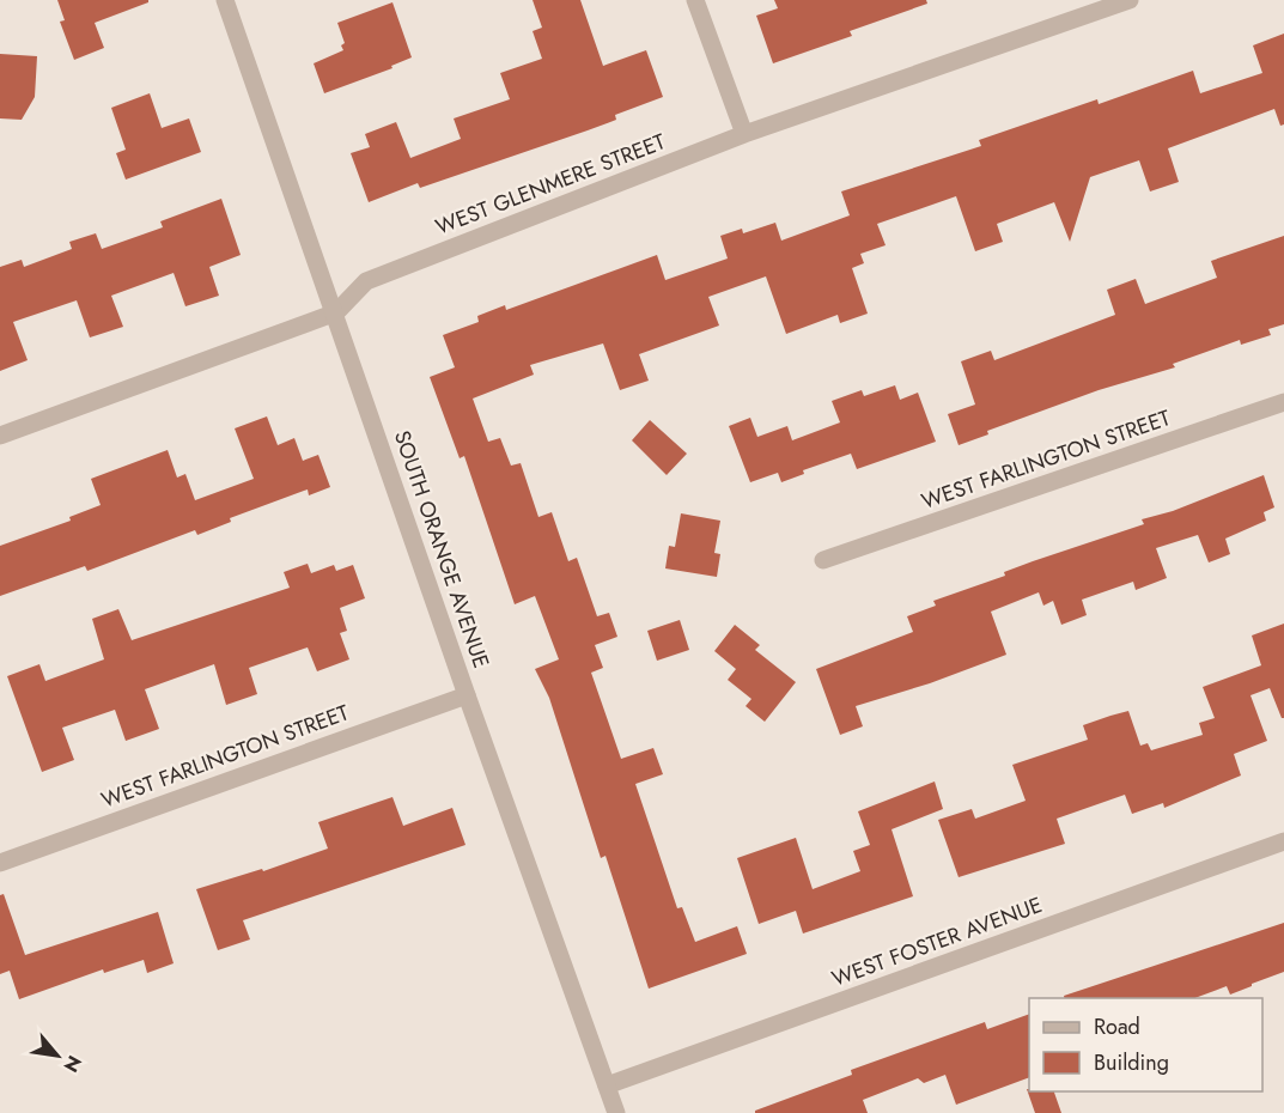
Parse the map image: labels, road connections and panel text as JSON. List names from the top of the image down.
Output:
{
  "streets": {
    "street": [
      "WEST GLENMERE STREET",
      "WEST FARLINGTON STREET",
      "SOUTH ORANGE AVENUE",
      "WEST FOSTER AVENUE"
    ]
  },
  "crossings": [
    ["WEST GLENMERE STREET", "SOUTH ORANGE AVENUE"],
    ["WEST FARLINGTON STREET", "SOUTH ORANGE AVENUE"],
    ["SOUTH ORANGE AVENUE", "WEST FOSTER AVENUE"]
  ],
  "legend": ["Road", "Building"],
  "north": "bottom right"
}
